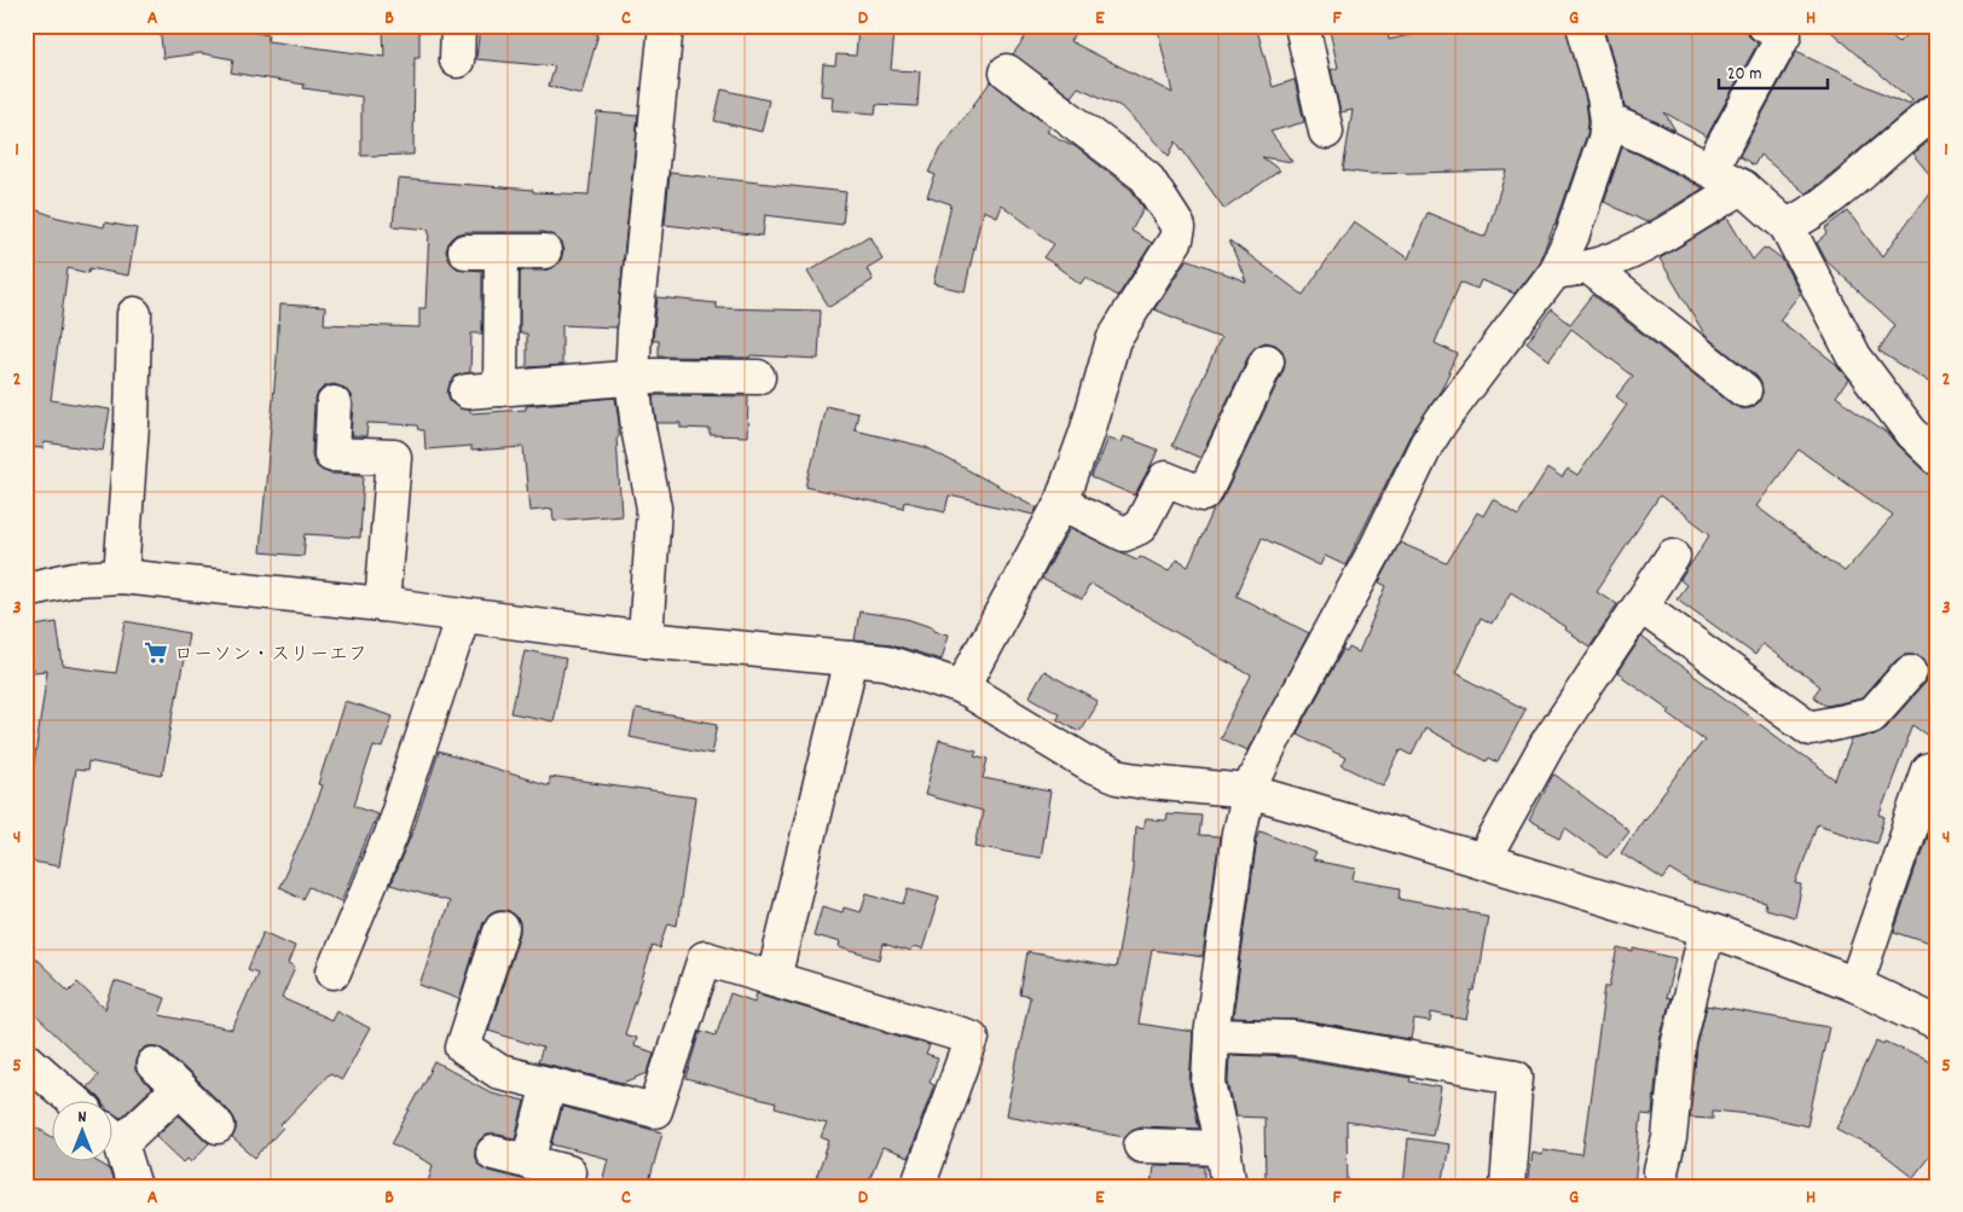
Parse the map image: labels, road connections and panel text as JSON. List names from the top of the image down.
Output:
{
  "places": {
    "supermarket": ["ローソン・スリーエフ"]
  },
  "scale_bar": "20 m",
  "north": "top",
  "grid": {
    "columns": [
      "A",
      "B",
      "C",
      "D",
      "E",
      "F",
      "G",
      "H"
    ],
    "rows": [
      "1",
      "2",
      "3",
      "4",
      "5"
    ]
  }
}
